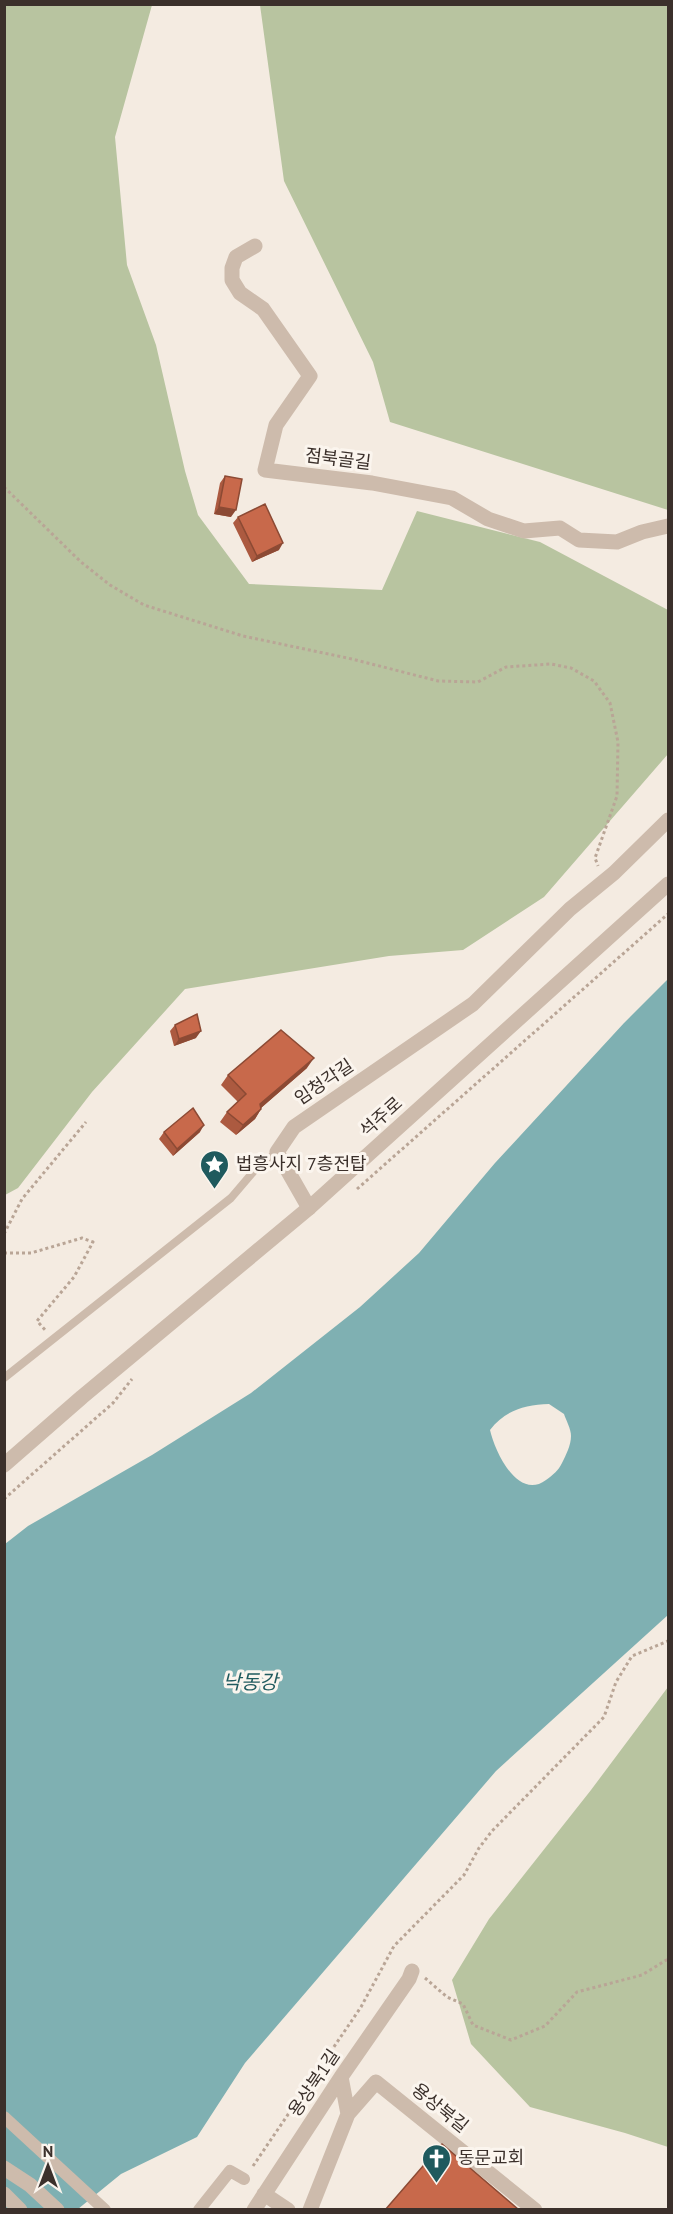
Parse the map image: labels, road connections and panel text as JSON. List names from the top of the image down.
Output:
{
  "streets": {
    "street": [
      "점북골길",
      "임청각길",
      "석주로",
      "용상북1길",
      "용상북길"
    ]
  },
  "water": ["낙동강"],
  "places": {
    "place": ["법흥사지 7층전탑"],
    "church": ["동문교회"]
  },
  "north": "top"
}
